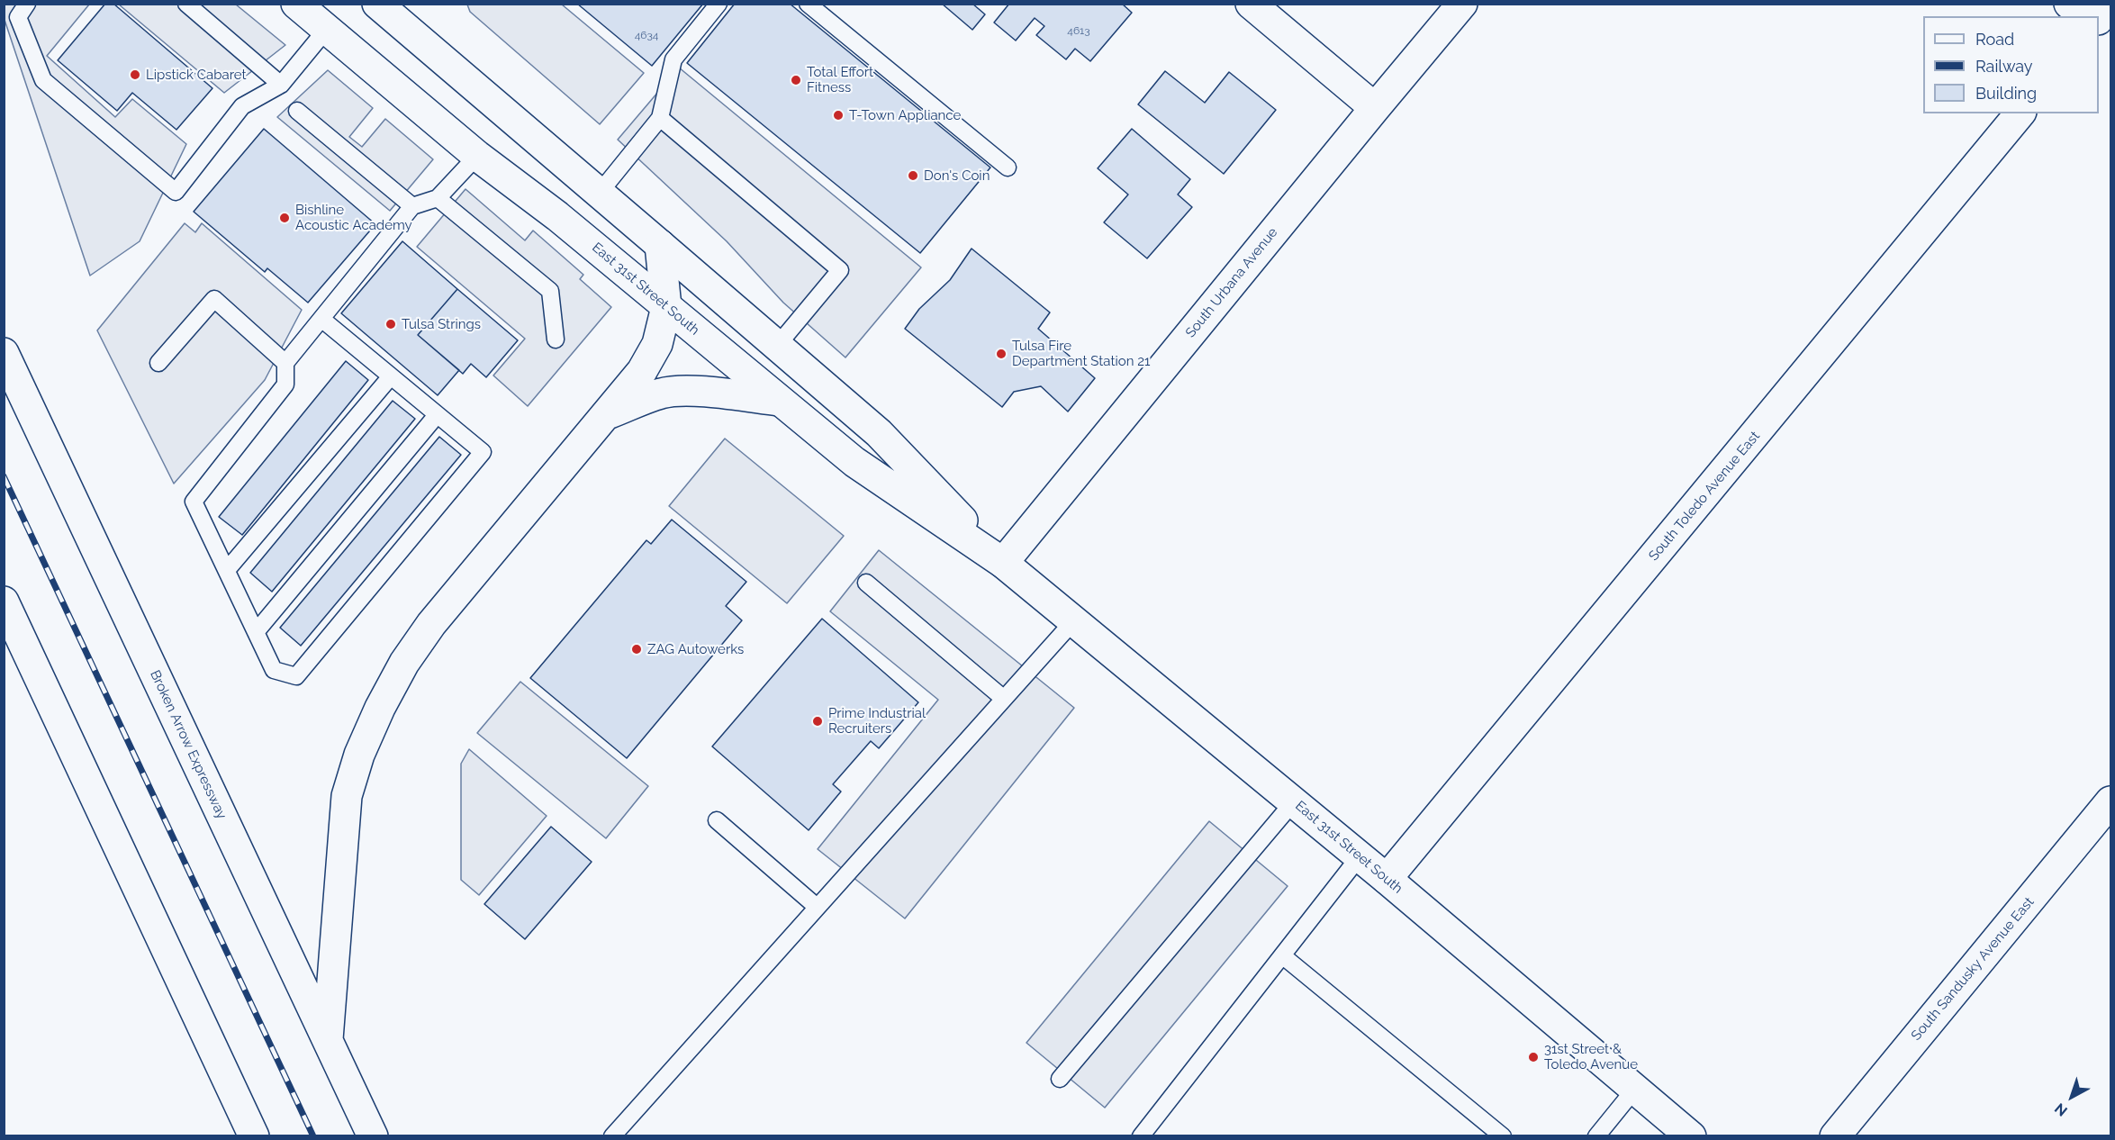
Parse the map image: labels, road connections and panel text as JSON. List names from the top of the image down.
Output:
{
  "streets": {
    "main road": [
      "South Urbana Avenue",
      "East 31st Street South",
      "South Toledo Avenue East",
      "Broken Arrow Expressway",
      "South Sandusky Avenue East"
    ]
  },
  "crossings": [
    ["South Urbana Avenue", "East 31st Street South"],
    ["East 31st Street South", "South Toledo Avenue East"]
  ],
  "places": [
    "Lipstick Cabaret",
    "Total Effort Fitness",
    "T-Town Appliance",
    "Don's Coin",
    "Bishline Acoustic Academy",
    "Tulsa Strings",
    "Tulsa Fire Department Station 21",
    "ZAG Autowerks",
    "Prime Industrial Recruiters",
    "31st Street & Toledo Avenue"
  ],
  "house_numbers": ["4613", "4634"],
  "legend": ["Road", "Railway", "Building"],
  "north": "bottom left"
}
